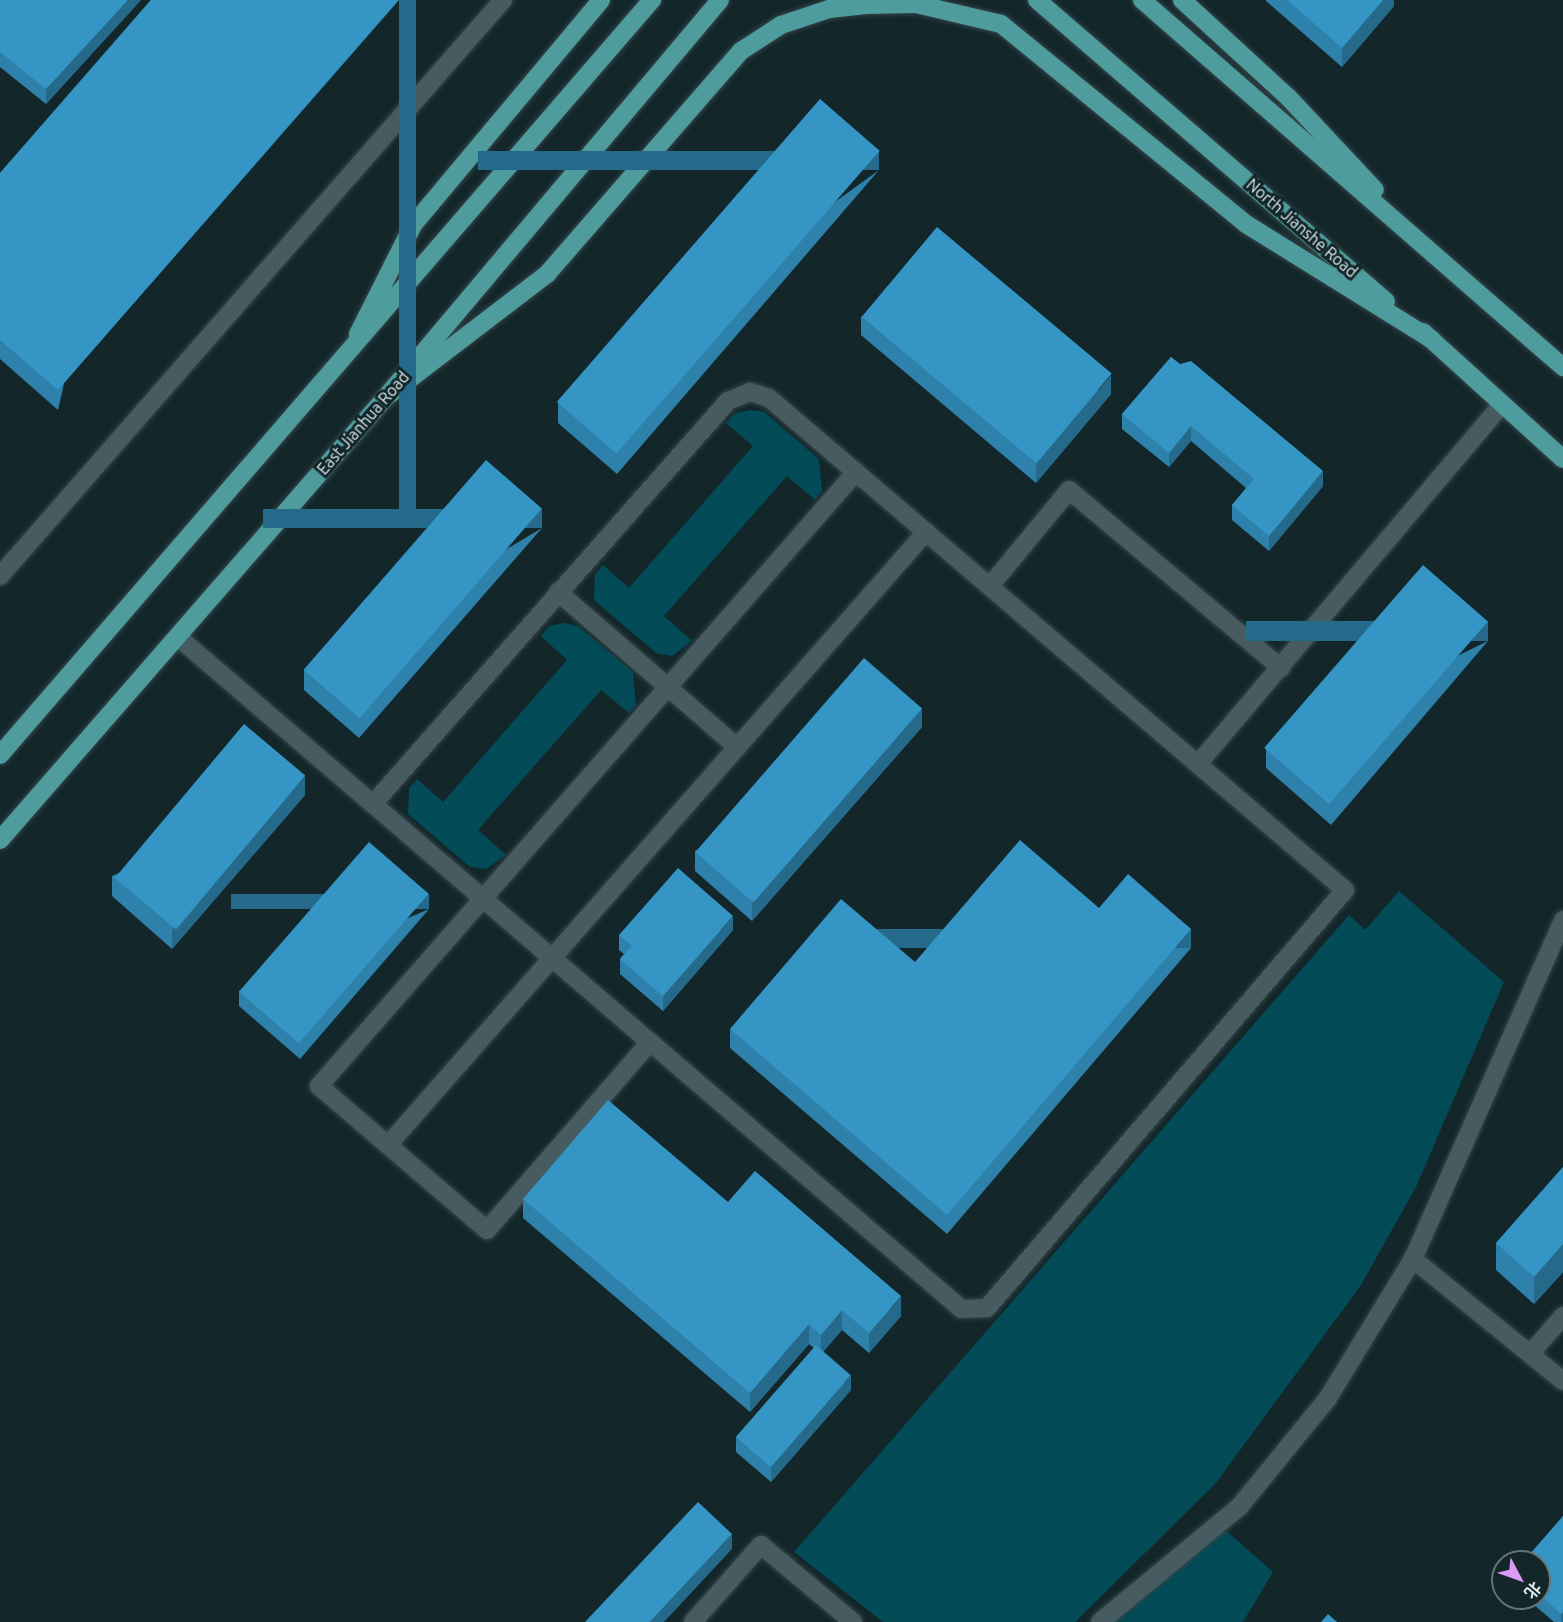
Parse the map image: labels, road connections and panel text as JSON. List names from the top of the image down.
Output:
{
  "streets": {
    "main road": ["North Jianshe Road", "East Jianhua Road"]
  },
  "north": "bottom right"
}
